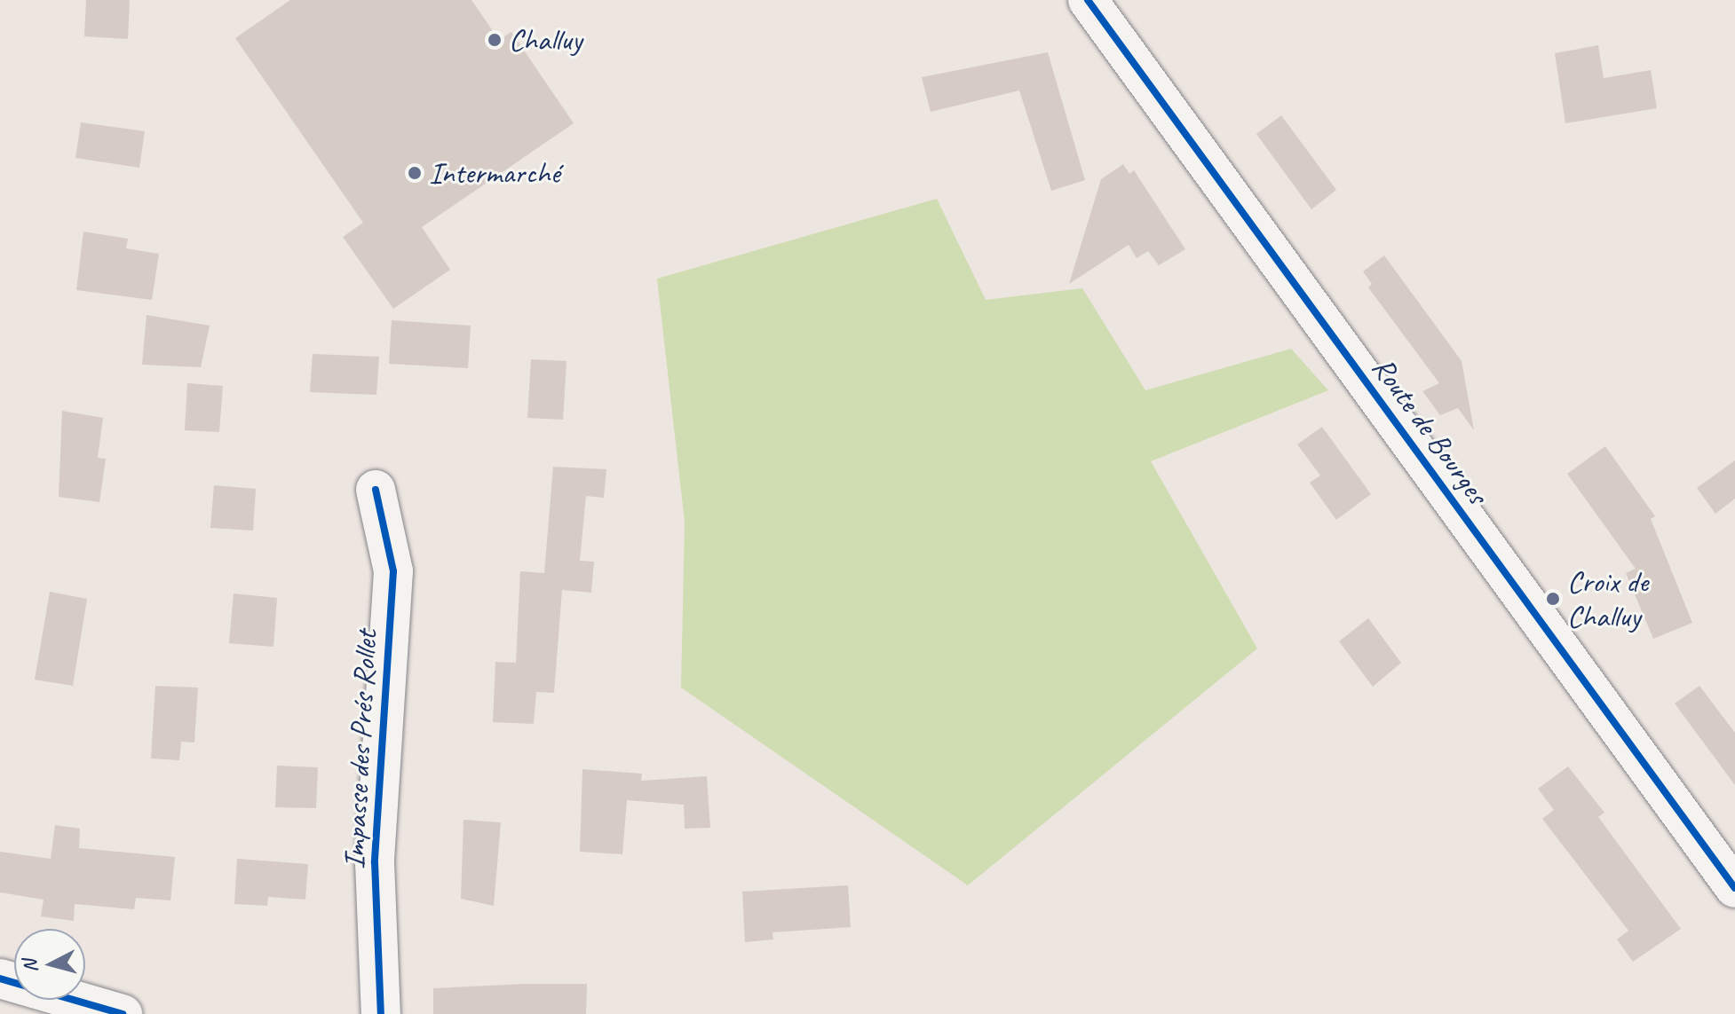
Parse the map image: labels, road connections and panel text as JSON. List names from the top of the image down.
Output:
{
  "streets": {
    "street": ["Route de Bourges", "Impasse des Prés Rollet"]
  },
  "places": ["Challuy", "Intermarché", "Croix de Challuy"],
  "north": "left"
}
